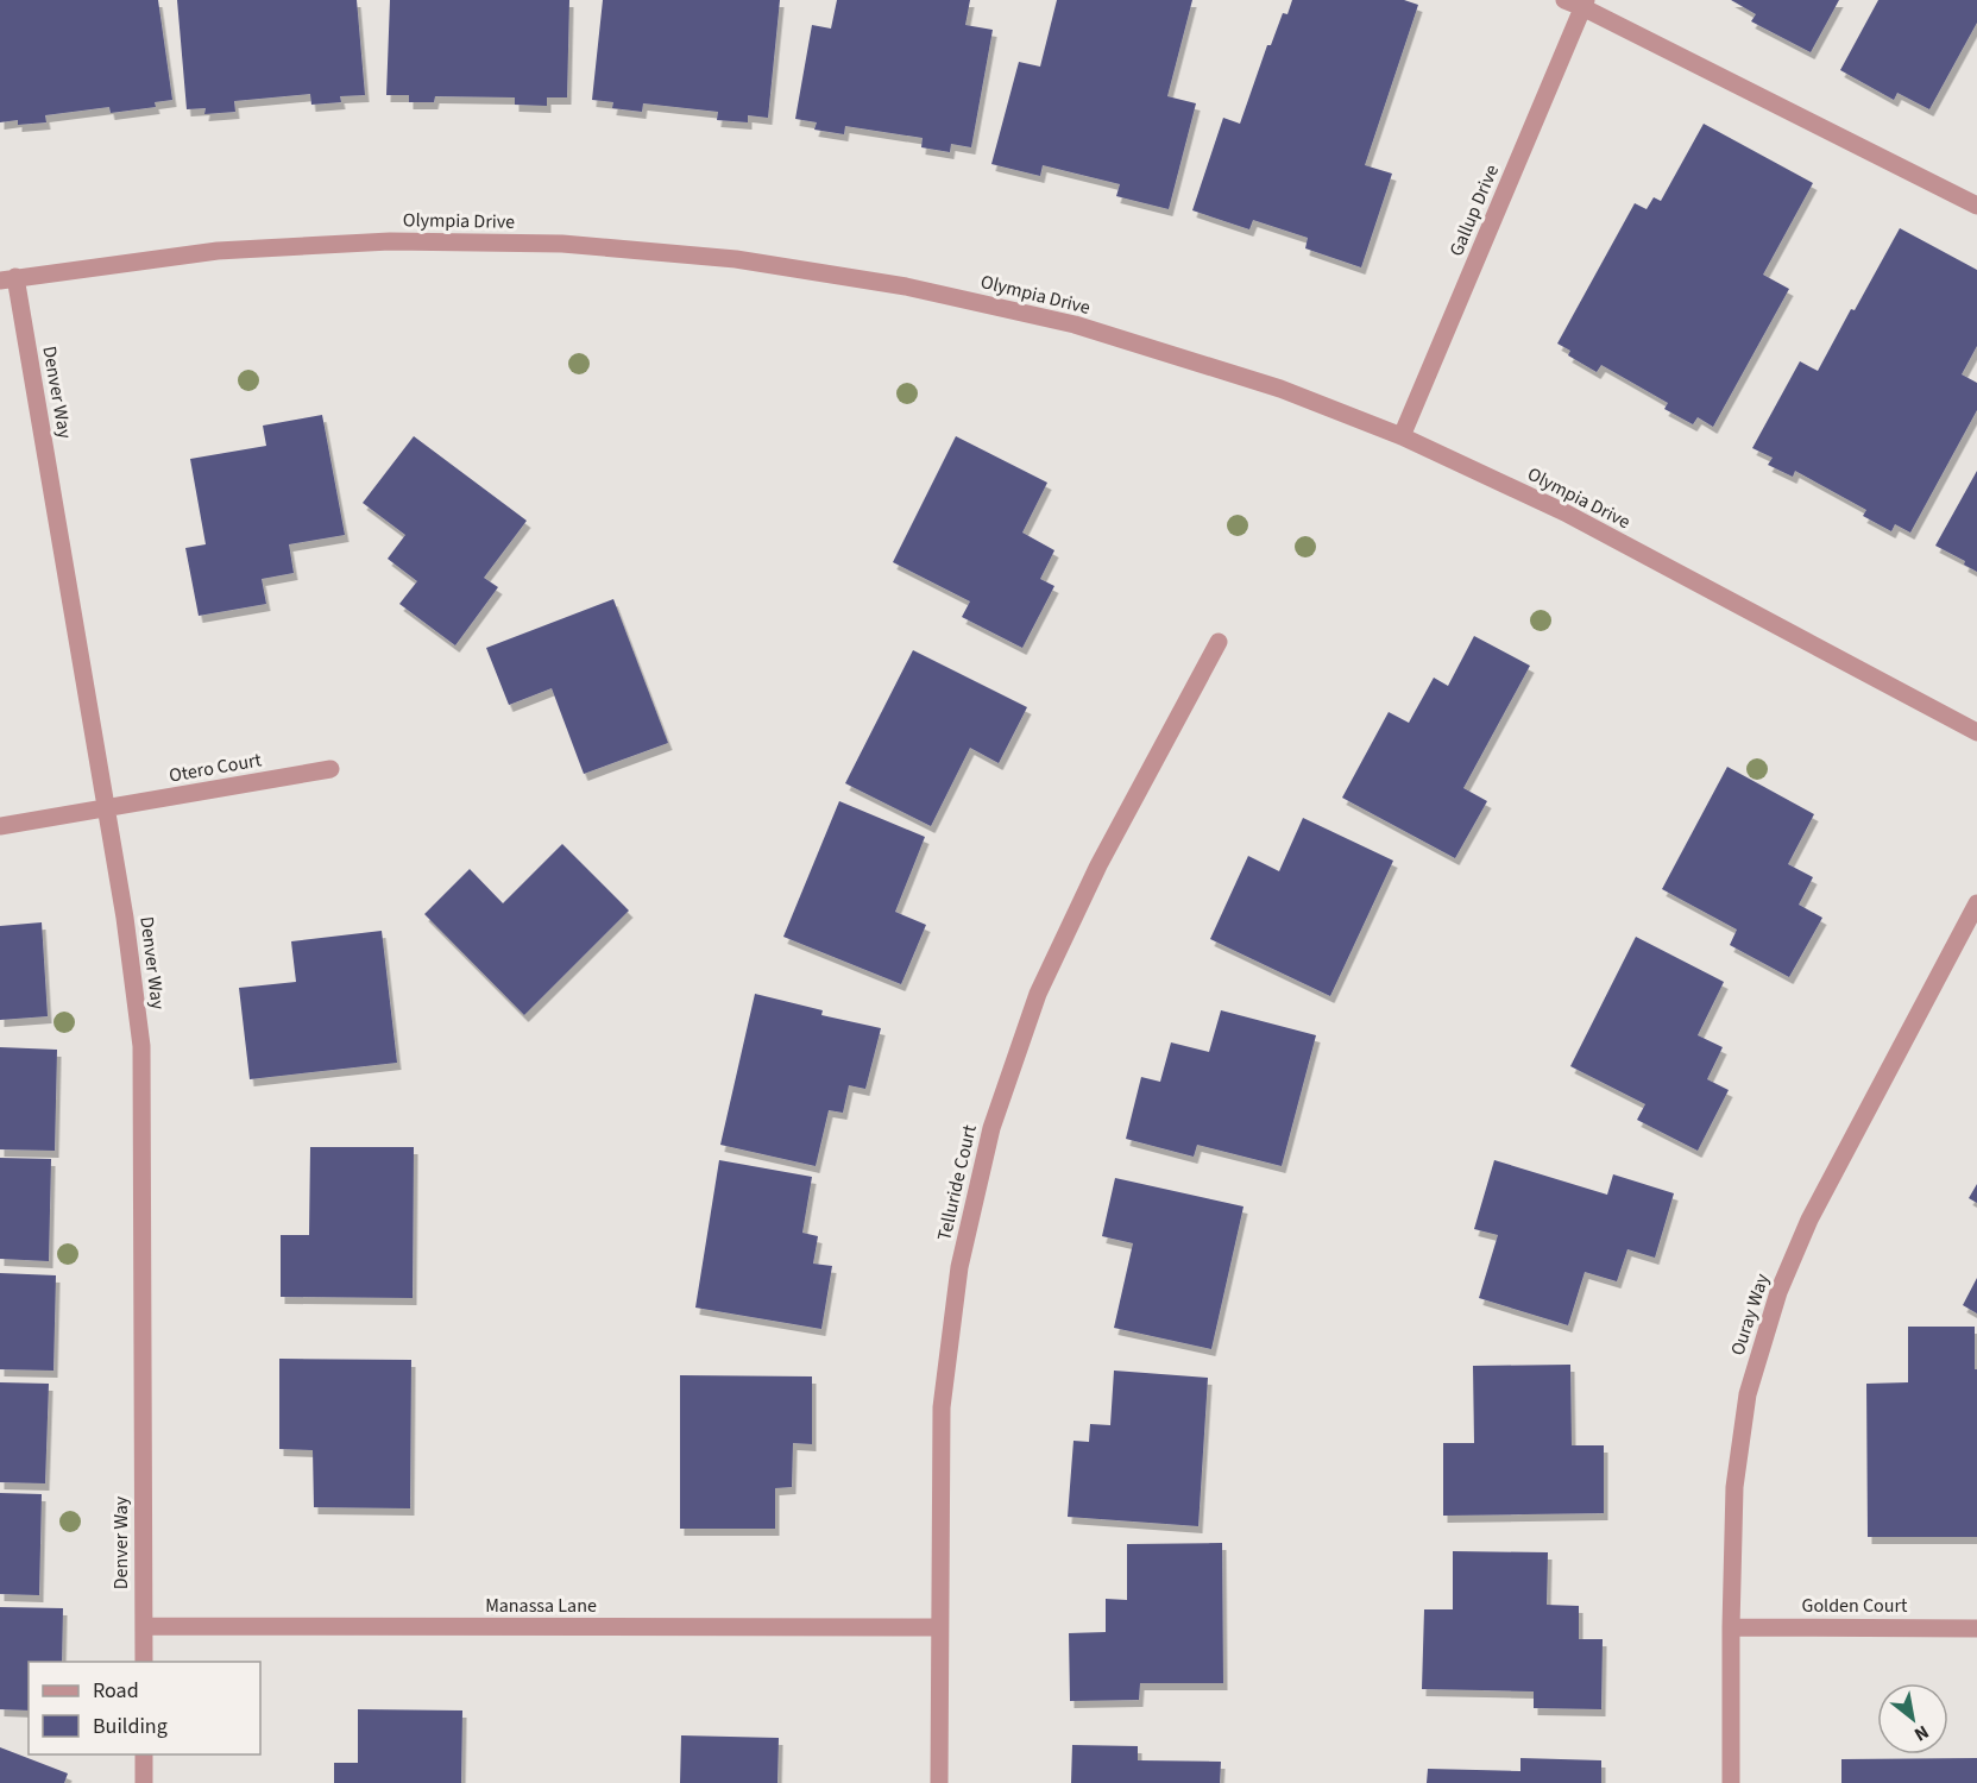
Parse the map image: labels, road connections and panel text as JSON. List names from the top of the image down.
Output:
{
  "streets": {
    "street": [
      "Gallup Drive",
      "Olympia Drive",
      "Denver Way",
      "Otero Court",
      "Telluride Court",
      "Ouray Way",
      "Manassa Lane",
      "Golden Court"
    ]
  },
  "crossings": [
    ["Gallup Drive", "Olympia Drive"],
    ["Olympia Drive", "Denver Way"],
    ["Denver Way", "Otero Court"],
    ["Denver Way", "Manassa Lane"],
    ["Telluride Court", "Manassa Lane"],
    ["Ouray Way", "Golden Court"]
  ],
  "legend": ["Road", "Building"],
  "north": "bottom right"
}
